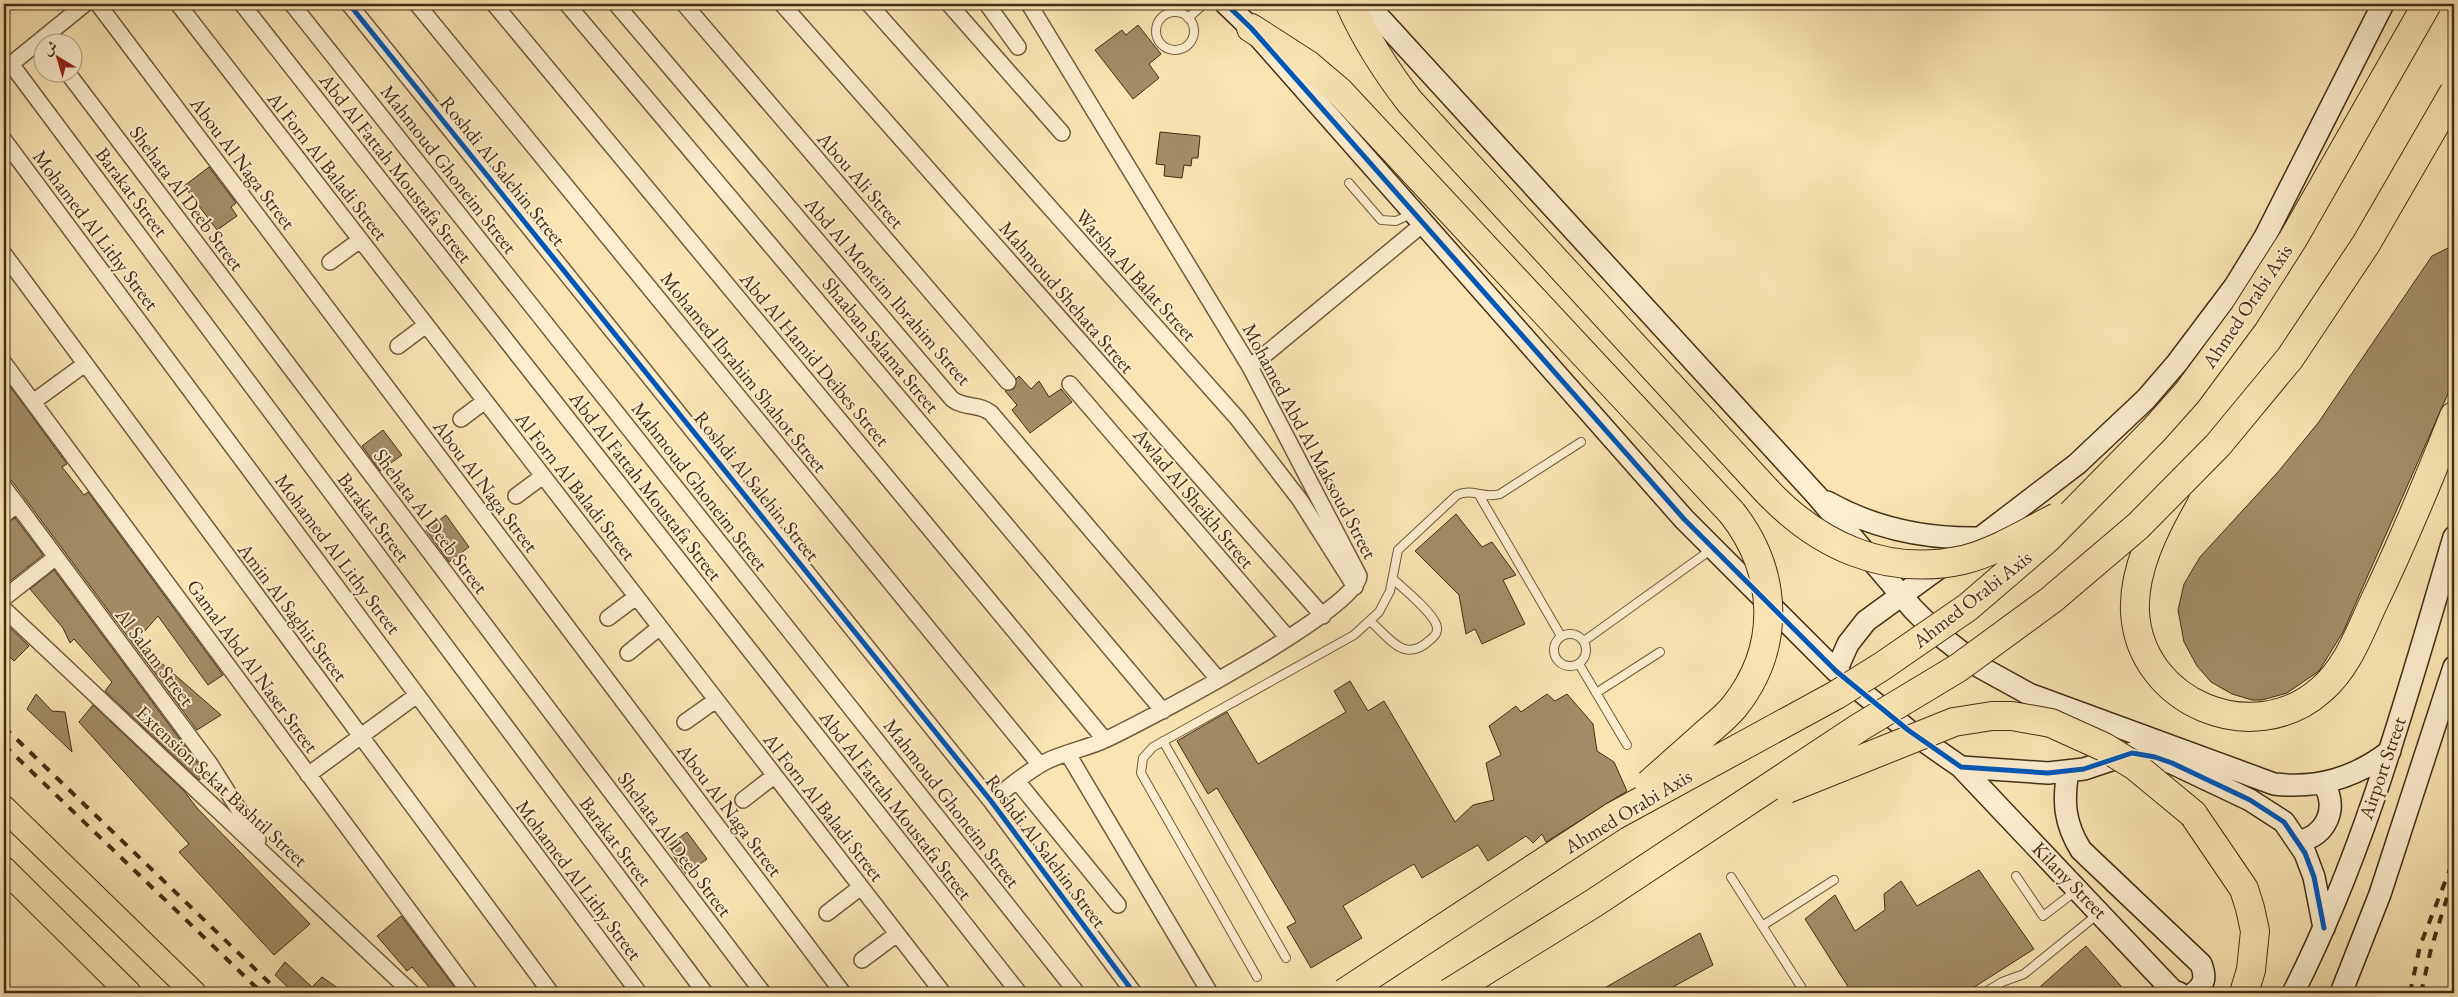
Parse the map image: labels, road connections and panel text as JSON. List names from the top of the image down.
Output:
{
  "streets": {
    "highway": ["Ahmed Orabi Axis"],
    "street": [
      "Abou Al Naga Street",
      "Al Forn Al Baladi Street",
      "Abd Al Fattah Moustafa Street",
      "Mahmoud Ghoneim Street",
      "Roshdi Al Salehin Street",
      "Abou Ali Street",
      "Barakat Street",
      "Shehata Al Deeb Street",
      "Mohamed Al Lithy Street",
      "Warsha Al Balat Street",
      "Abd Al Moneim Ibrahim Street",
      "Mahmoud Shehata Street",
      "Shaaban Salama Street",
      "Abd Al Hamid Deibes Street",
      "Mohamed Ibrahim Shahot Street",
      "Mohamed Abd Al Maksoud Street",
      "Awlad Al Sheikh Street",
      "Amin Al Saghir Street",
      "Al Salam Street",
      "Gamal Abd Al Naser Street",
      "Airport Street",
      "Extension Sekat Bashtil Street",
      "Kilany Street"
    ]
  },
  "crossings": [
    ["Roshdi Al Salehin Street", "Mohamed Abd Al Maksoud Street"],
    ["Warsha Al Balat Street", "Mohamed Abd Al Maksoud Street"],
    ["Abd Al Moneim Ibrahim Street", "Mohamed Abd Al Maksoud Street"],
    ["Mahmoud Shehata Street", "Mohamed Abd Al Maksoud Street"],
    ["Shaaban Salama Street", "Mohamed Abd Al Maksoud Street"],
    ["Abd Al Hamid Deibes Street", "Mohamed Abd Al Maksoud Street"],
    ["Mohamed Ibrahim Shahot Street", "Mohamed Abd Al Maksoud Street"],
    ["Mohamed Abd Al Maksoud Street", "Awlad Al Sheikh Street"],
    ["Al Salam Street", "Extension Sekat Bashtil Street"]
  ],
  "north": "top left"
}
